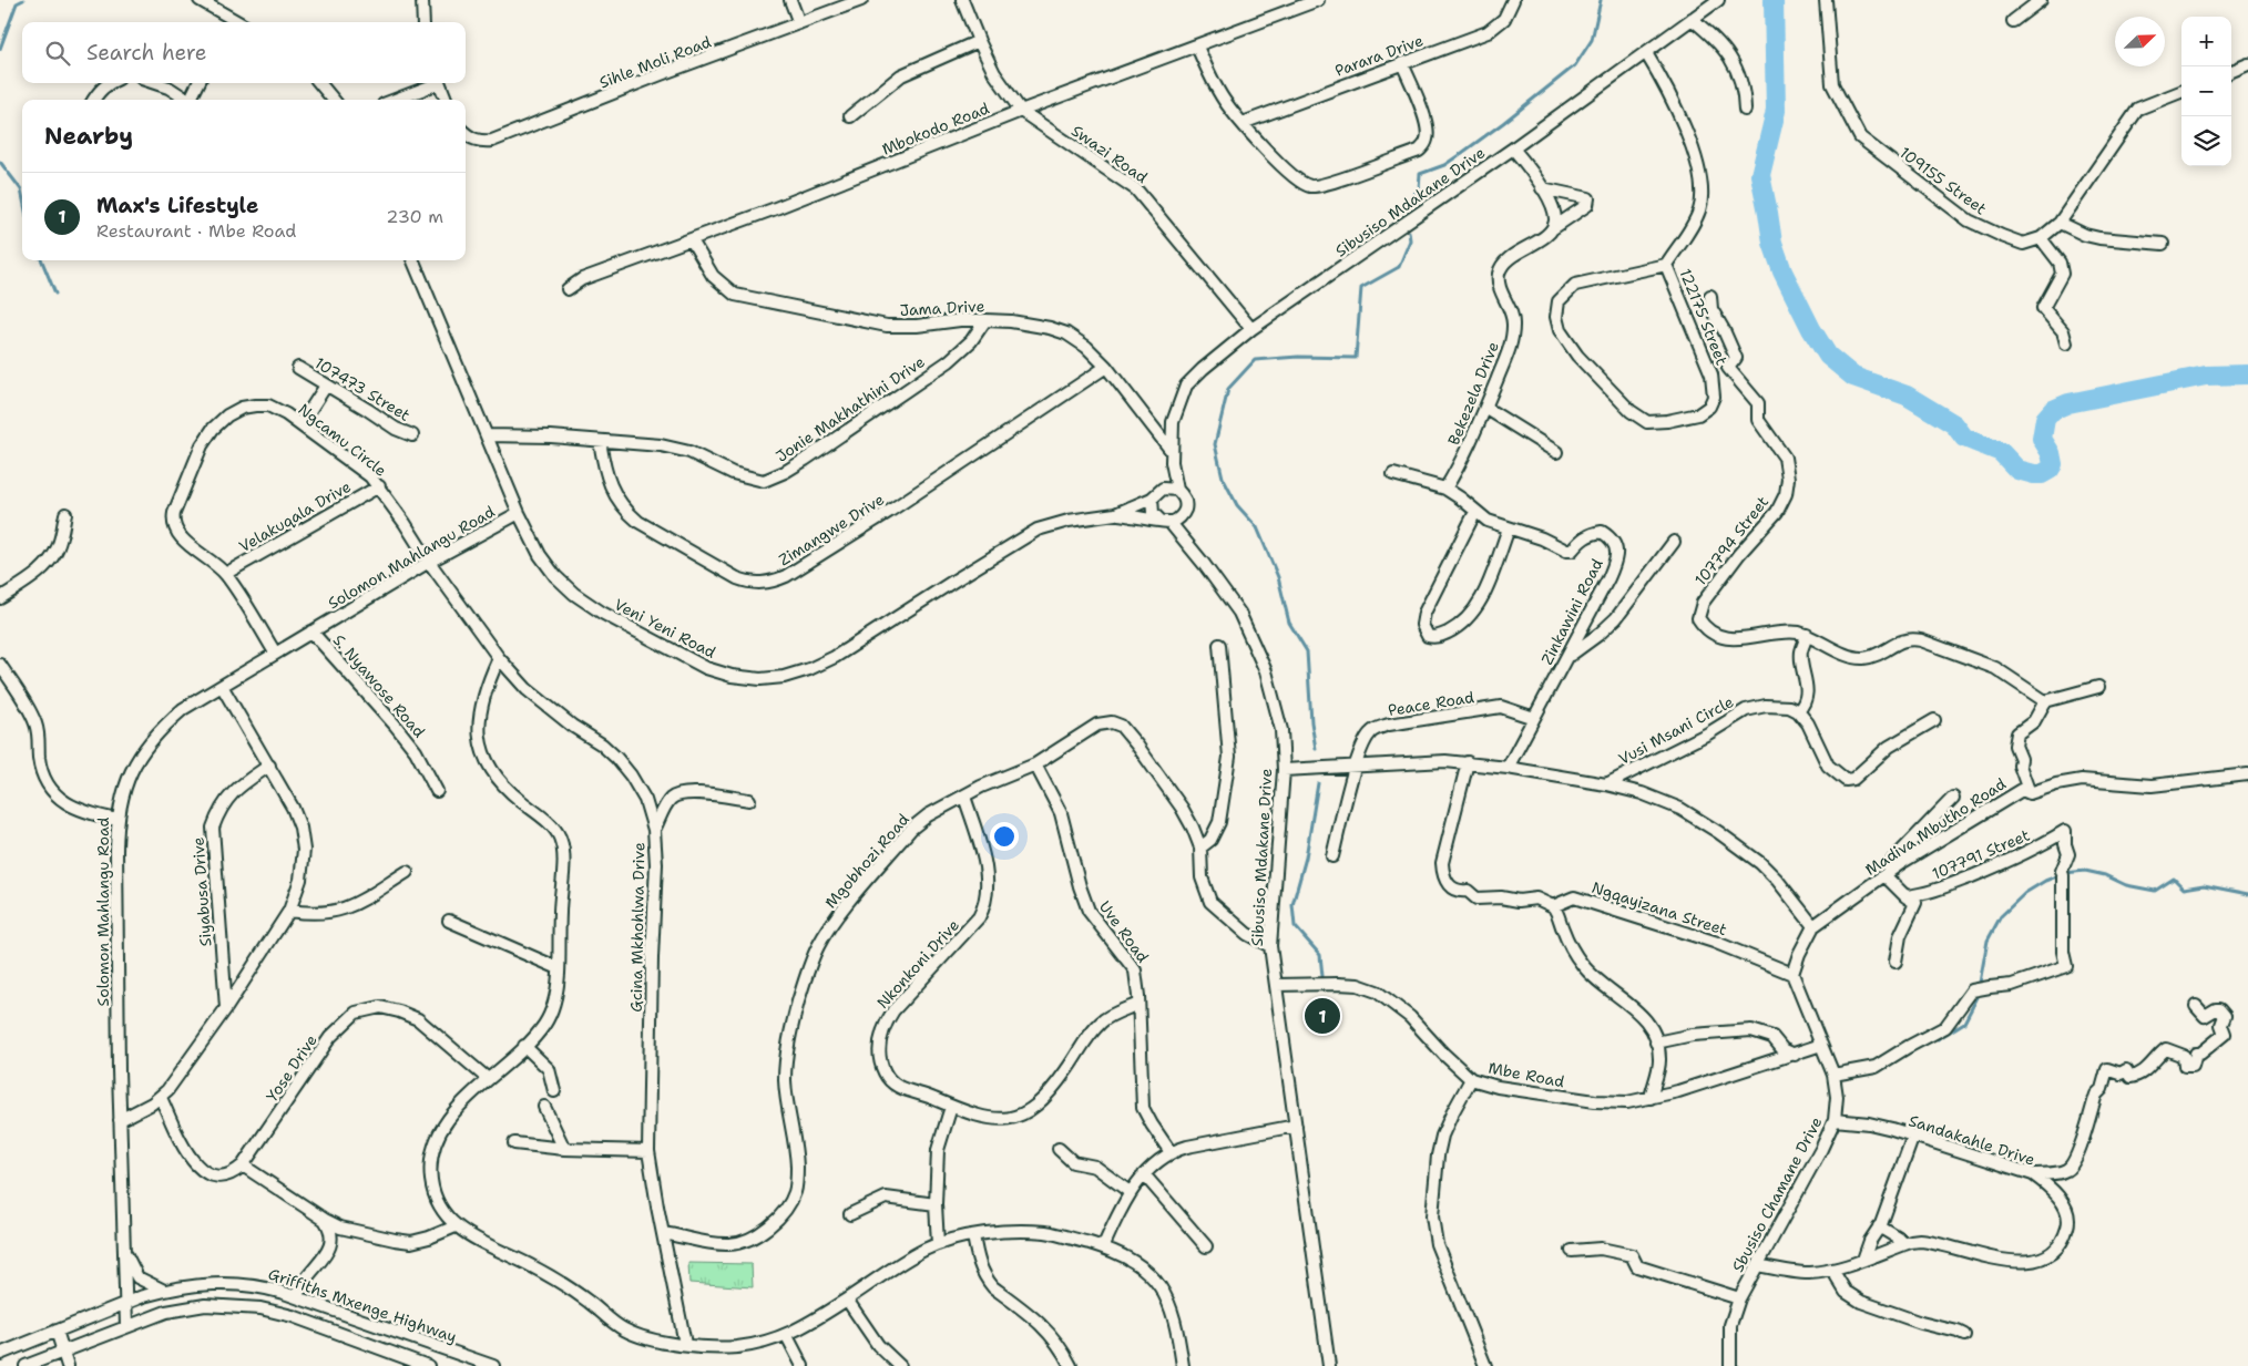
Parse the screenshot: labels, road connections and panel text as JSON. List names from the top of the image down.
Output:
{
  "streets": {
    "street": [
      "Parara Drive",
      "Sihle Moli Road",
      "Mbokodo Road",
      "Swazi Road",
      "109155 Street",
      "Sibusiso Mdakane Drive",
      "Jama Drive",
      "122175 Street",
      "107473 Street",
      "Bekezela Drive",
      "Jonie Makhathini Drive",
      "Ngcamu Circle",
      "Velakuqala Drive",
      "Zimangwe Drive",
      "107794 Street",
      "Solomon Mahlangu Road",
      "Zinkawini Road",
      "Veni Yeni Road",
      "S. Nyawose Road",
      "Peace Road",
      "Vusi Msani Circle",
      "Madiva Mbutho Road",
      "107791 Street",
      "Mgobhozi Road",
      "Siyabusa Drive",
      "Ngqayizana Street",
      "Gcina Mkhohlwa Drive",
      "Uve Road",
      "Nkonkoni Drive",
      "Yose Drive",
      "Mbe Road",
      "Sandakahle Drive",
      "Sbusiso Chamane Drive",
      "Griffiths Mxenge Highway"
    ]
  },
  "crossings": [
    ["Mbokodo Road", "Swazi Road"],
    ["Mbokodo Road", "Jama Drive"],
    ["Swazi Road", "Sibusiso Mdakane Drive"],
    ["Sibusiso Mdakane Drive", "Jama Drive"],
    ["Sibusiso Mdakane Drive", "122175 Street"],
    ["Sibusiso Mdakane Drive", "Veni Yeni Road"],
    ["Sibusiso Mdakane Drive", "Mgobhozi Road"],
    ["Sibusiso Mdakane Drive", "Mbe Road"],
    ["Jama Drive", "Jonie Makhathini Drive"],
    ["Jama Drive", "Zimangwe Drive"],
    ["Bekezela Drive", "Zinkawini Road"],
    ["Jonie Makhathini Drive", "Zimangwe Drive"],
    ["Jonie Makhathini Drive", "Veni Yeni Road"],
    ["Ngcamu Circle", "Velakuqala Drive"],
    ["Ngcamu Circle", "Solomon Mahlangu Road"],
    ["Ngcamu Circle", "Gcina Mkhohlwa Drive"],
    ["Solomon Mahlangu Road", "Veni Yeni Road"],
    ["Solomon Mahlangu Road", "S. Nyawose Road"],
    ["Solomon Mahlangu Road", "Gcina Mkhohlwa Drive"],
    ["Solomon Mahlangu Road", "Griffiths Mxenge Highway"],
    ["Zinkawini Road", "Peace Road"],
    ["107791 Street", "Sbusiso Chamane Drive"],
    ["Mgobhozi Road", "Gcina Mkhohlwa Drive"],
    ["Mgobhozi Road", "Uve Road"],
    ["Mgobhozi Road", "Nkonkoni Drive"],
    ["Ngqayizana Street", "Sbusiso Chamane Drive"],
    ["Uve Road", "Nkonkoni Drive"],
    ["Mbe Road", "Sbusiso Chamane Drive"],
    ["Sandakahle Drive", "Sbusiso Chamane Drive"]
  ],
  "north": "top right",
  "page": {
    "map_buttons": ["+", "−"],
    "search": "Search here",
    "heading": "Nearby",
    "list": [
      {
        "mark": "1",
        "name": "Max's Lifestyle",
        "note": "Restaurant · Mbe Road",
        "value": "230 m"
      }
    ],
    "pins": "1"
  }
}
